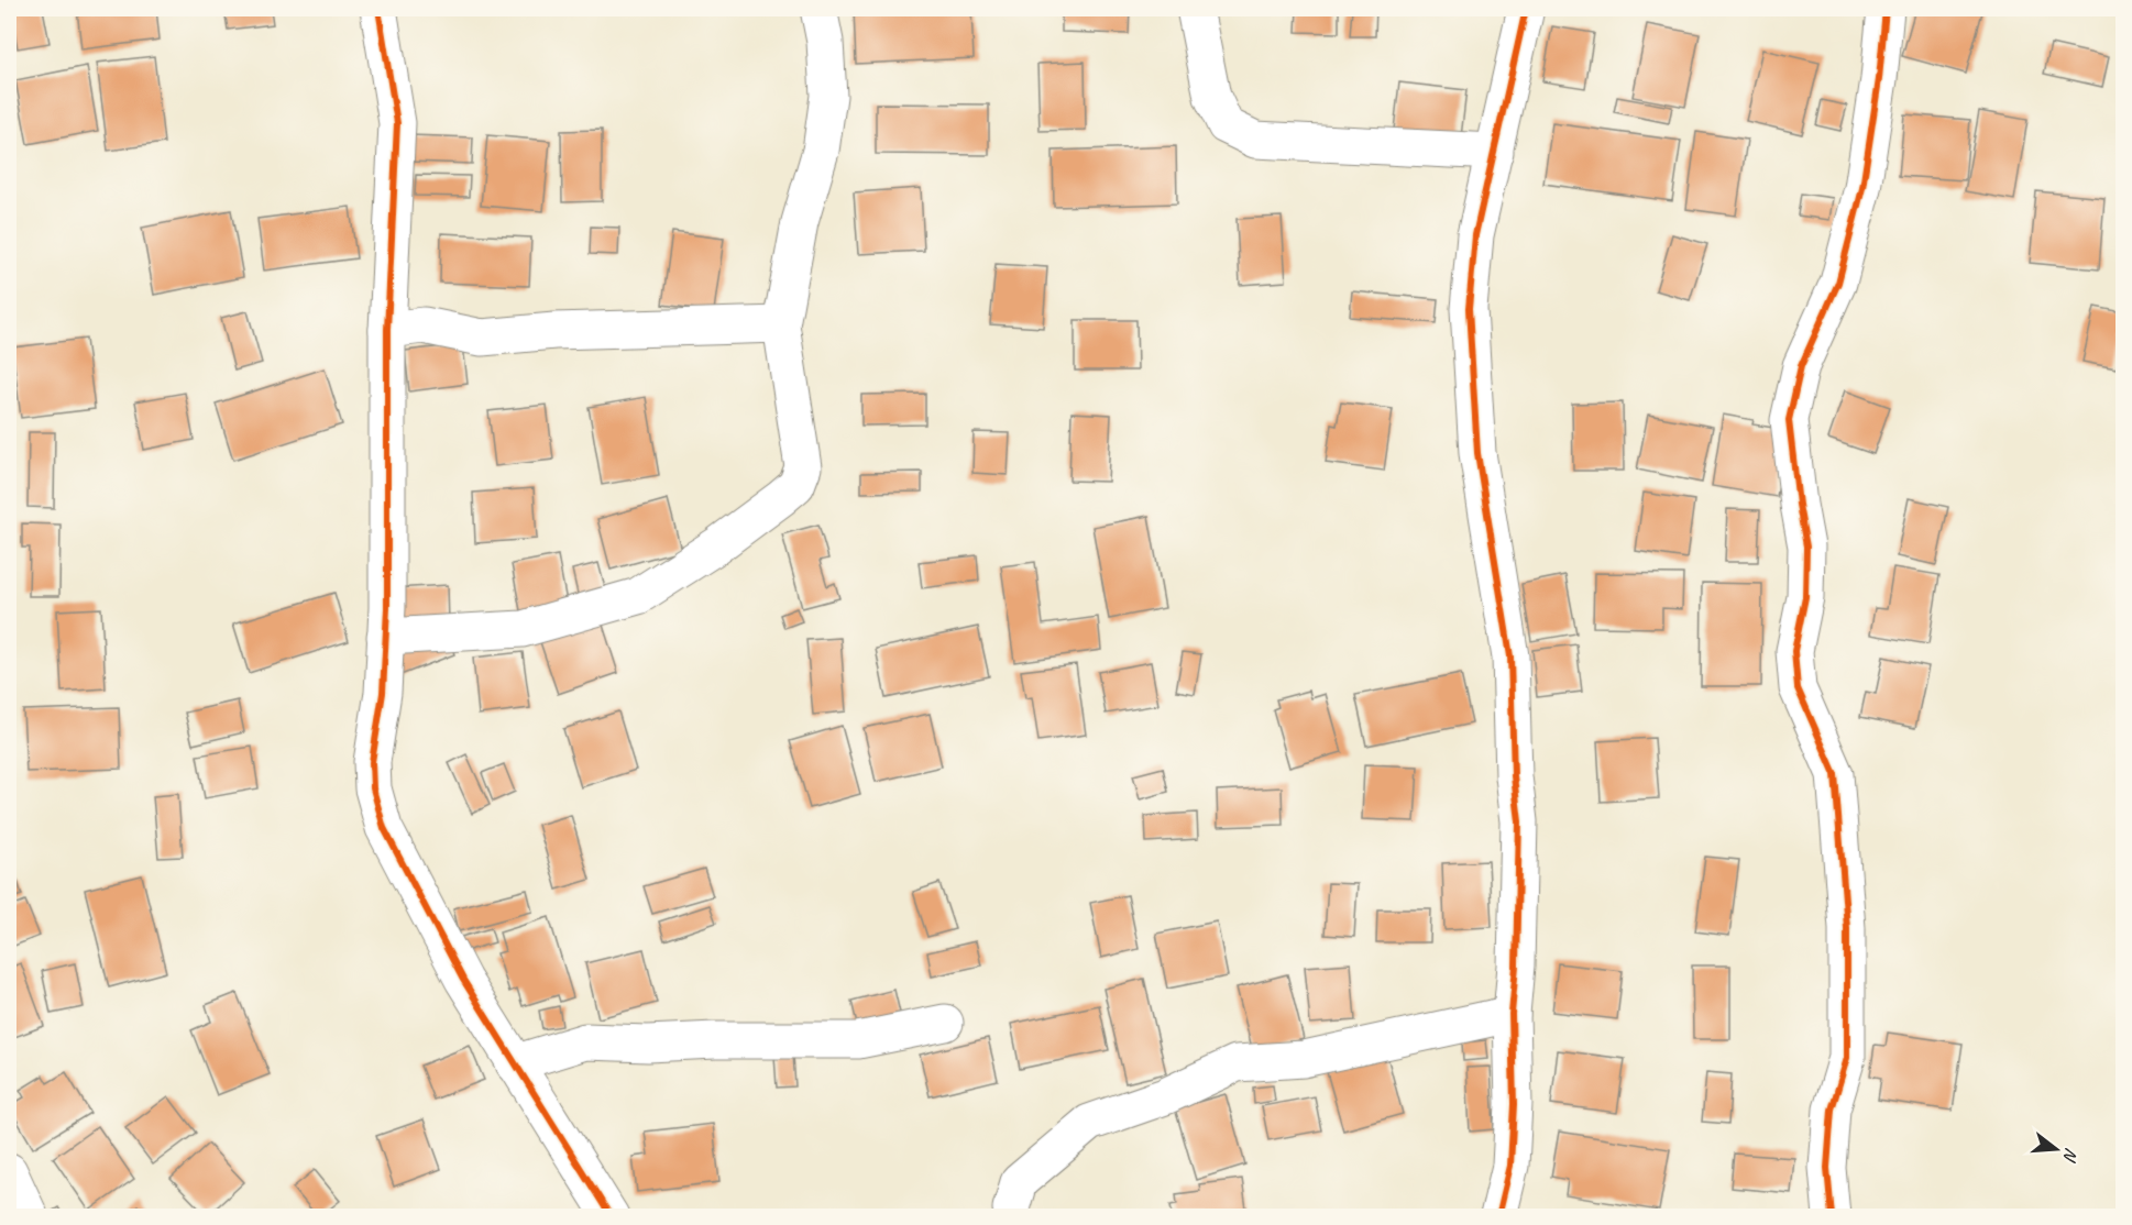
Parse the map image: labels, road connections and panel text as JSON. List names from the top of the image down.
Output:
{
  "north": "right"
}
